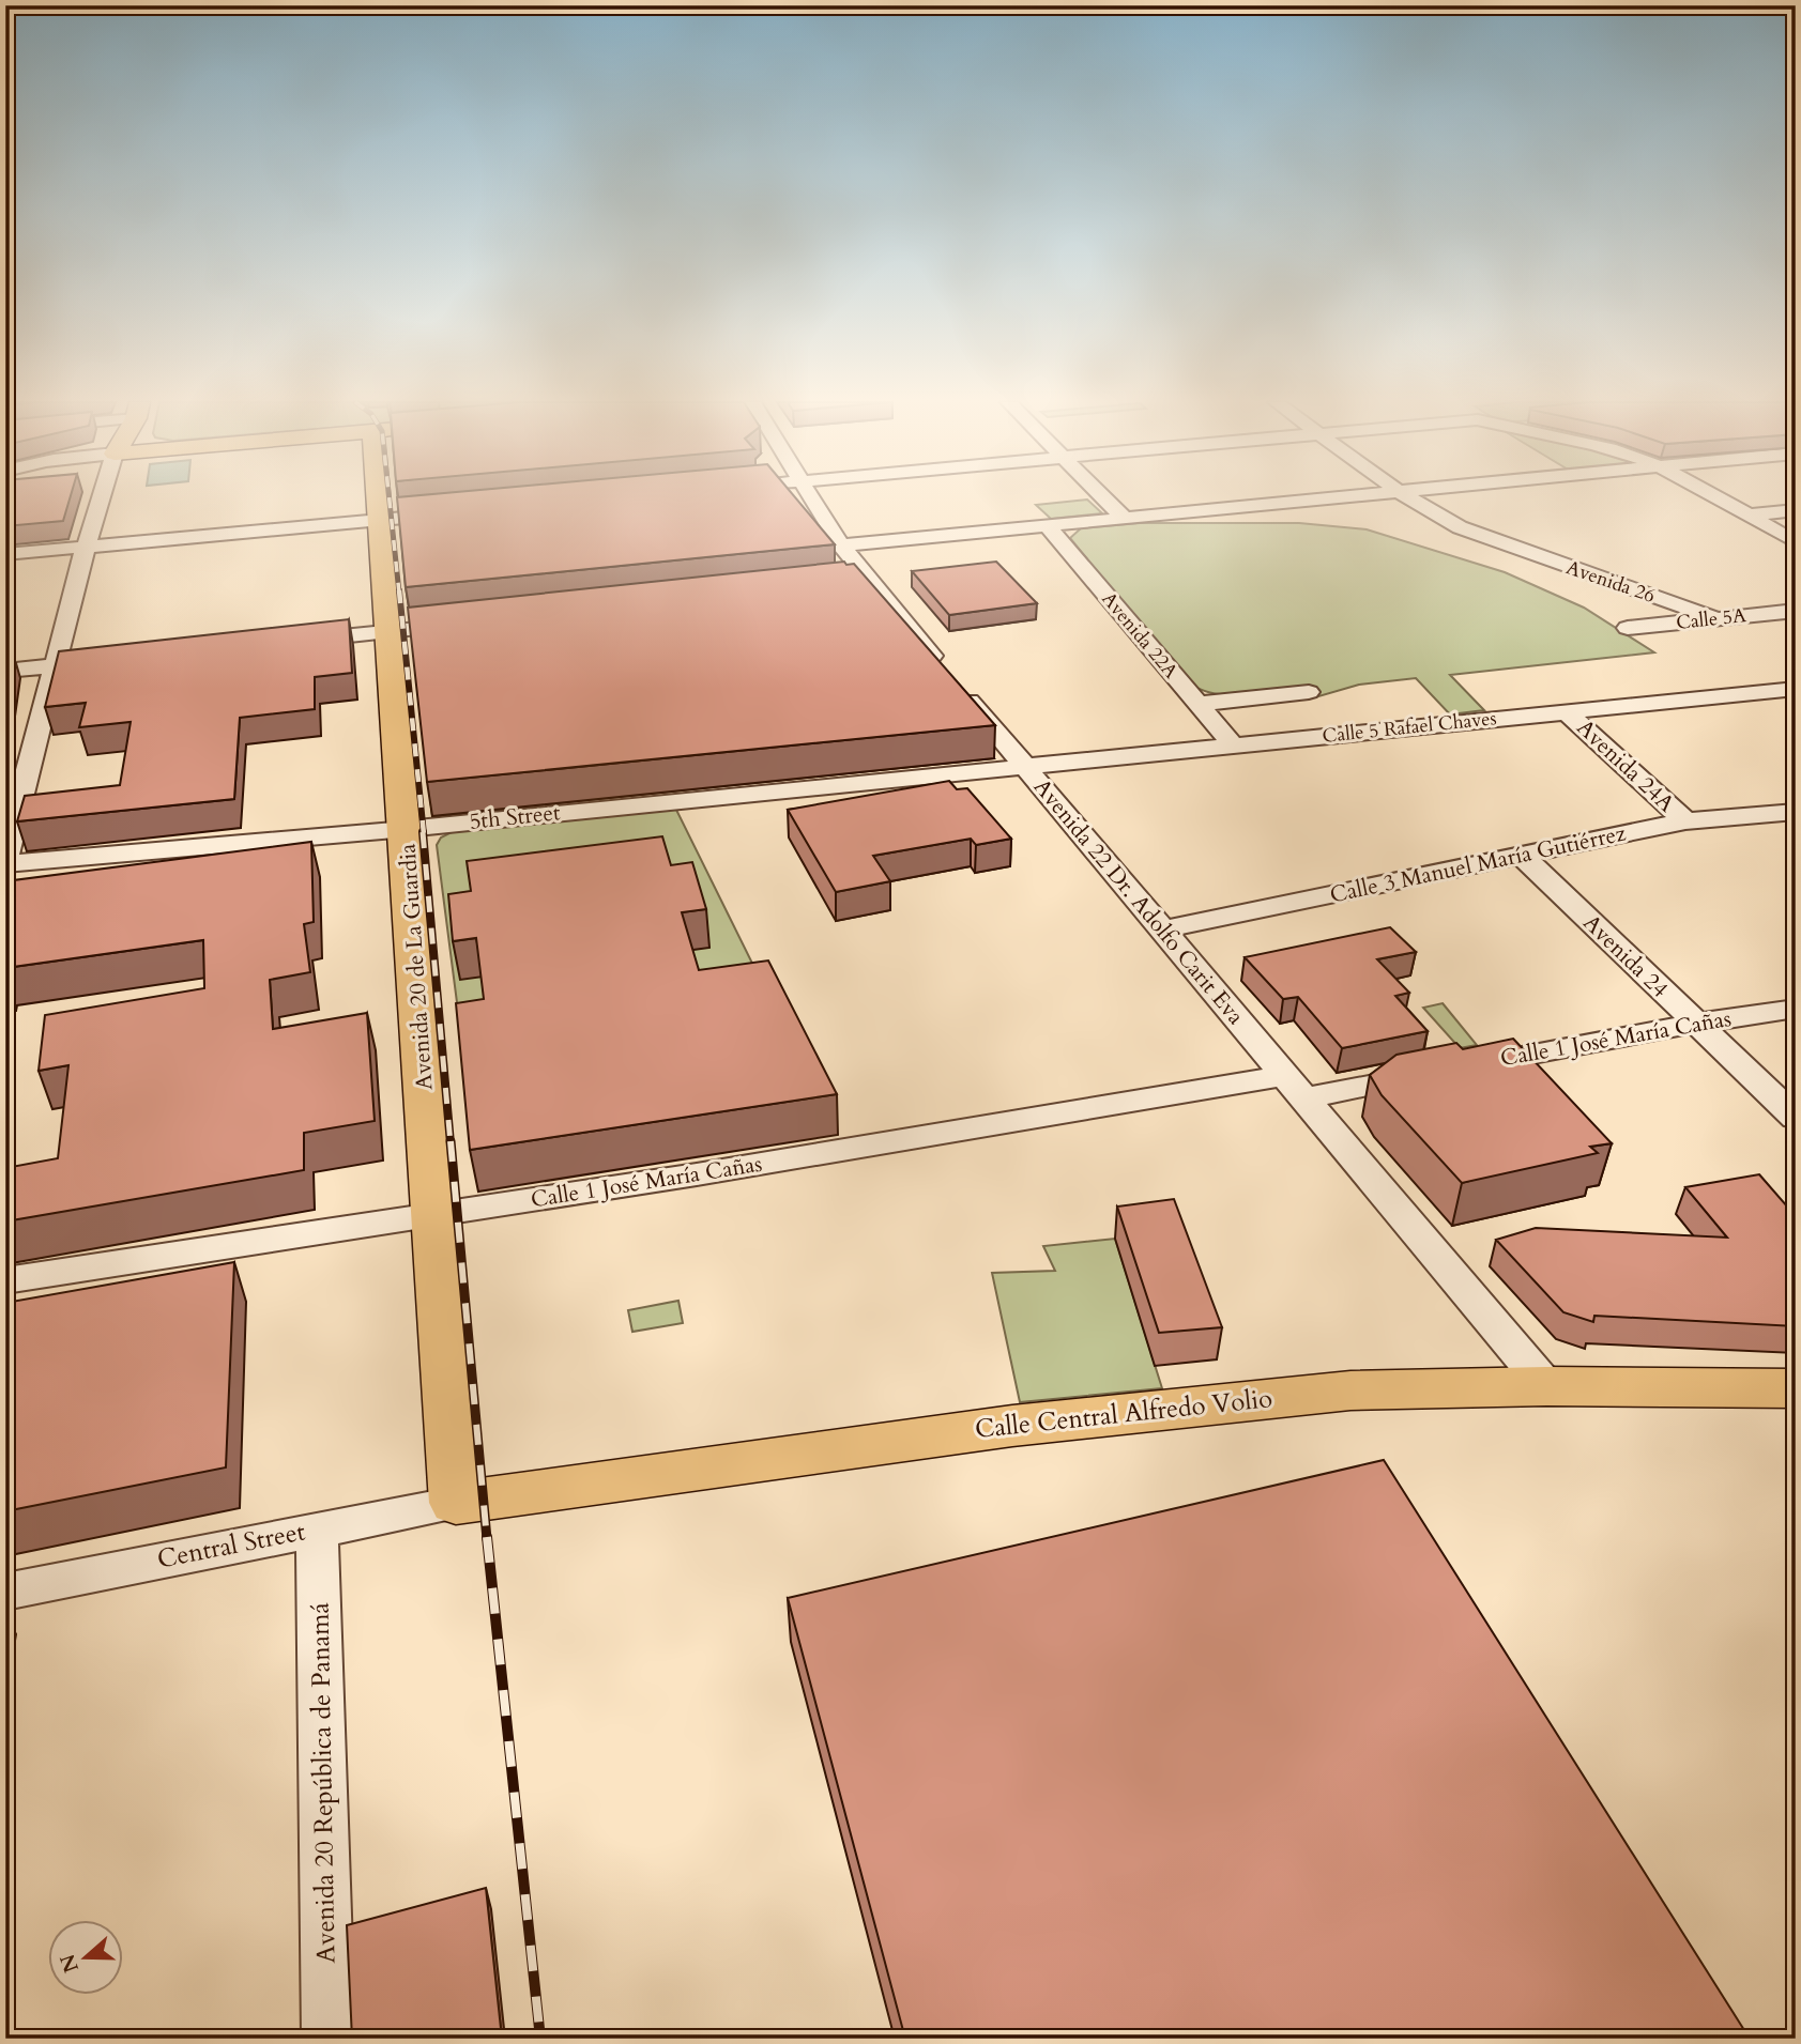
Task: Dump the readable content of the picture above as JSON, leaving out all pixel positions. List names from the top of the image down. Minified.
{"streets":{"main road":["Avenida 20 de La Guardia","Calle Central Alfredo Volio"],"street":["Avenida 26","Calle 5A","Avenida 22A","Calle 5 Rafael Chaves","Avenida 24A","5th Street","Calle 3 Manuel María Gutiérrez","Avenida 22 Dr. Adolfo Carit Eva","Avenida 24","Calle 1 José María Cañas","Central Street","Avenida 20 República de Panamá"]},"crossings":[["Avenida 26","Calle 5A"],["Avenida 22A","Calle 5 Rafael Chaves"],["Calle 5 Rafael Chaves","Avenida 24A"],["Calle 5 Rafael Chaves","5th Street"],["Calle 5 Rafael Chaves","Avenida 22 Dr. Adolfo Carit Eva"],["Avenida 24A","Calle 3 Manuel María Gutiérrez"],["5th Street","Avenida 22 Dr. Adolfo Carit Eva"],["5th Street","Avenida 20 de La Guardia"],["Calle 3 Manuel María Gutiérrez","Avenida 22 Dr. Adolfo Carit Eva"],["Calle 3 Manuel María Gutiérrez","Avenida 24"],["Avenida 22 Dr. Adolfo Carit Eva","Calle 1 José María Cañas"],["Avenida 22 Dr. Adolfo Carit Eva","Calle Central Alfredo Volio"],["Avenida 24","Calle 1 José María Cañas"],["Avenida 20 de La Guardia","Calle 1 José María Cañas"],["Avenida 20 de La Guardia","Calle Central Alfredo Volio"],["Avenida 20 de La Guardia","Central Street"],["Calle Central Alfredo Volio","Central Street"],["Central Street","Avenida 20 República de Panamá"]],"north":"left"}
